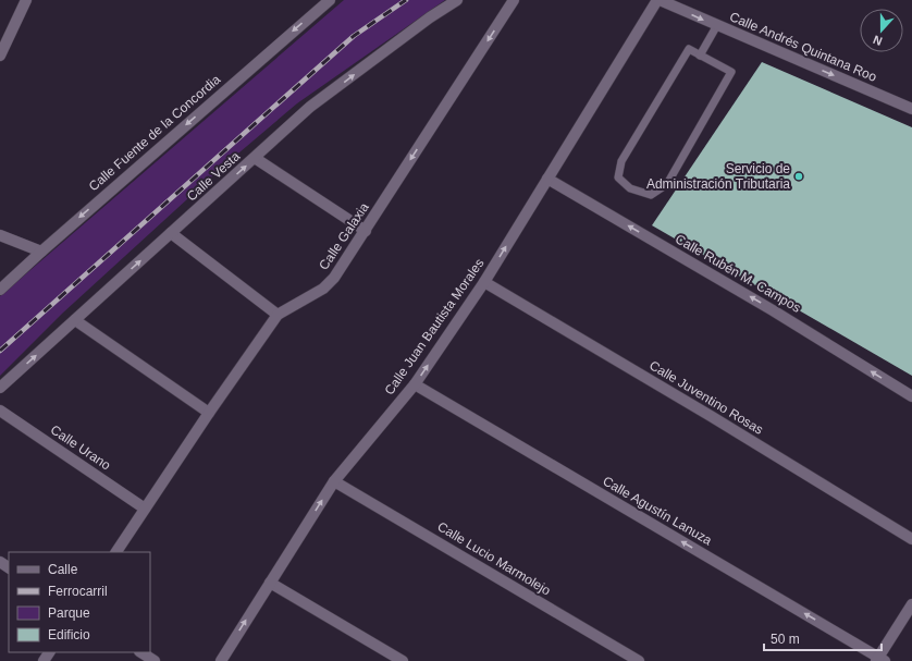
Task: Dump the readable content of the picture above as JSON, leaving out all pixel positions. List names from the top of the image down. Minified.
{"streets":{"street":["Calle Andrés Quintana Roo","Calle Fuente de la Concordia","Calle Vesta","Calle Galaxia","Calle Rubén M. Campos","Calle Juan Bautista Morales","Calle Juventino Rosas","Calle Urano","Calle Agustín Lanuza","Calle Lucio Marmolejo"]},"crossings":[["Calle Andrés Quintana Roo","Calle Juan Bautista Morales"],["Calle Galaxia","Calle Urano"],["Calle Rubén M. Campos","Calle Juan Bautista Morales"],["Calle Juan Bautista Morales","Calle Juventino Rosas"],["Calle Juan Bautista Morales","Calle Agustín Lanuza"],["Calle Juan Bautista Morales","Calle Lucio Marmolejo"]],"one_way":["Calle Andrés Quintana Roo","Calle Fuente de la Concordia","Calle Vesta","Calle Galaxia","Calle Rubén M. Campos","Calle Juan Bautista Morales","Calle Agustín Lanuza"],"places":["Servicio de Administración Tributaria"],"legend":["Calle","Ferrocarril","Parque","Edificio"],"scale_bar":"50 m","north":"bottom"}
